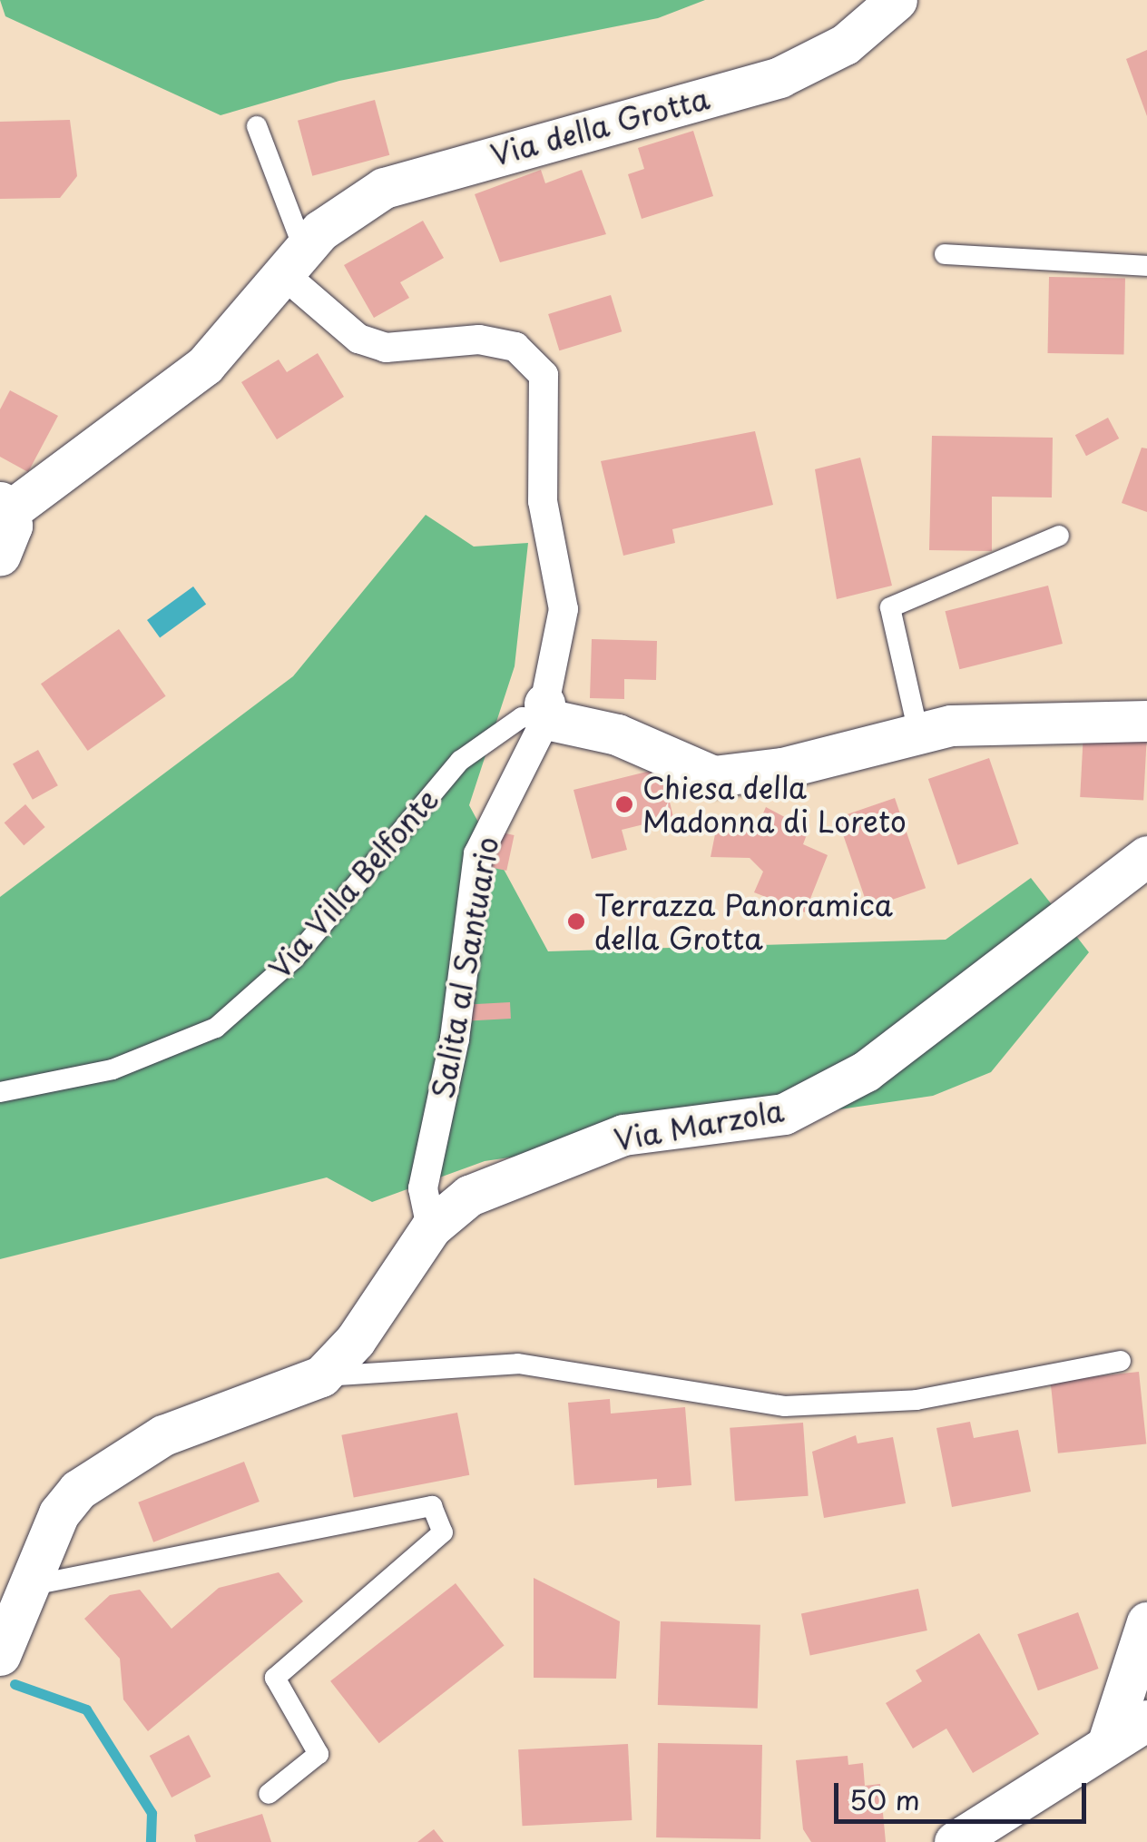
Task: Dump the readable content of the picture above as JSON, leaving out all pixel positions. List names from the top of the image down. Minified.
{"streets":{"street":["Via della Grotta","Via Villa Belfonte","Salita al Santuario","Via Marzola"]},"crossings":[["Via della Grotta","Salita al Santuario"],["Via Villa Belfonte","Salita al Santuario"],["Salita al Santuario","Via Marzola"]],"places":["Chiesa della Madonna di Loreto","Terrazza Panoramica della Grotta"],"scale_bar":"50 m"}
